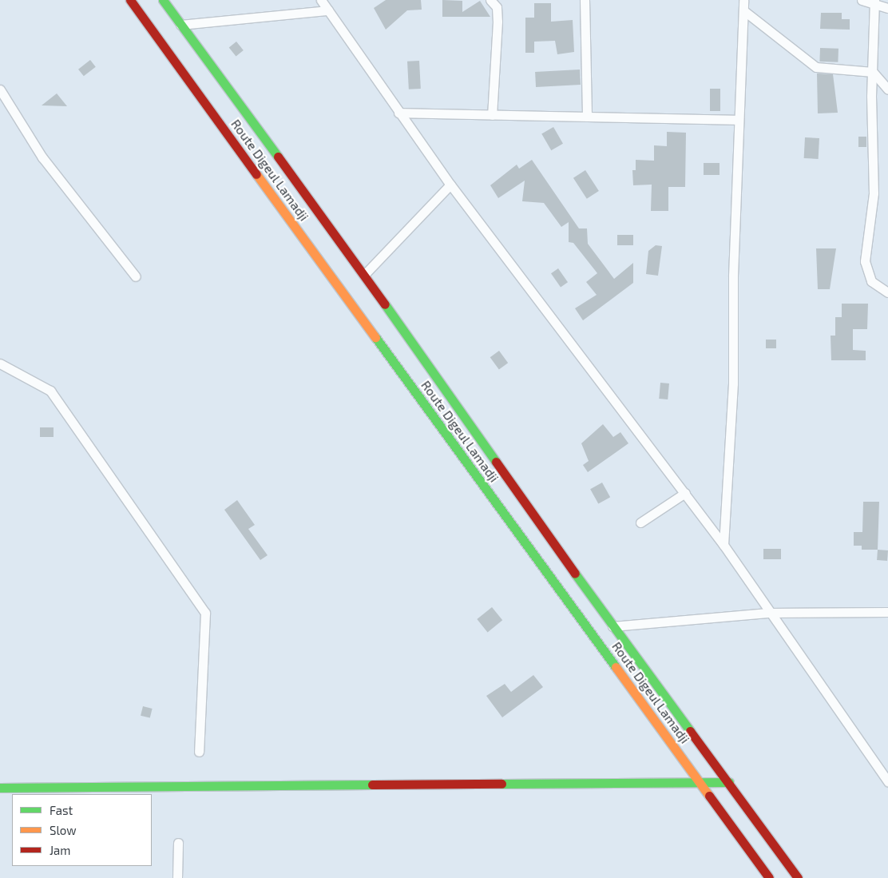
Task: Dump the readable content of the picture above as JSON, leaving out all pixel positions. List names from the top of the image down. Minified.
{"streets":{"main road":["Route Digeul Lamadji"]},"legend":["Fast","Slow","Jam"]}
